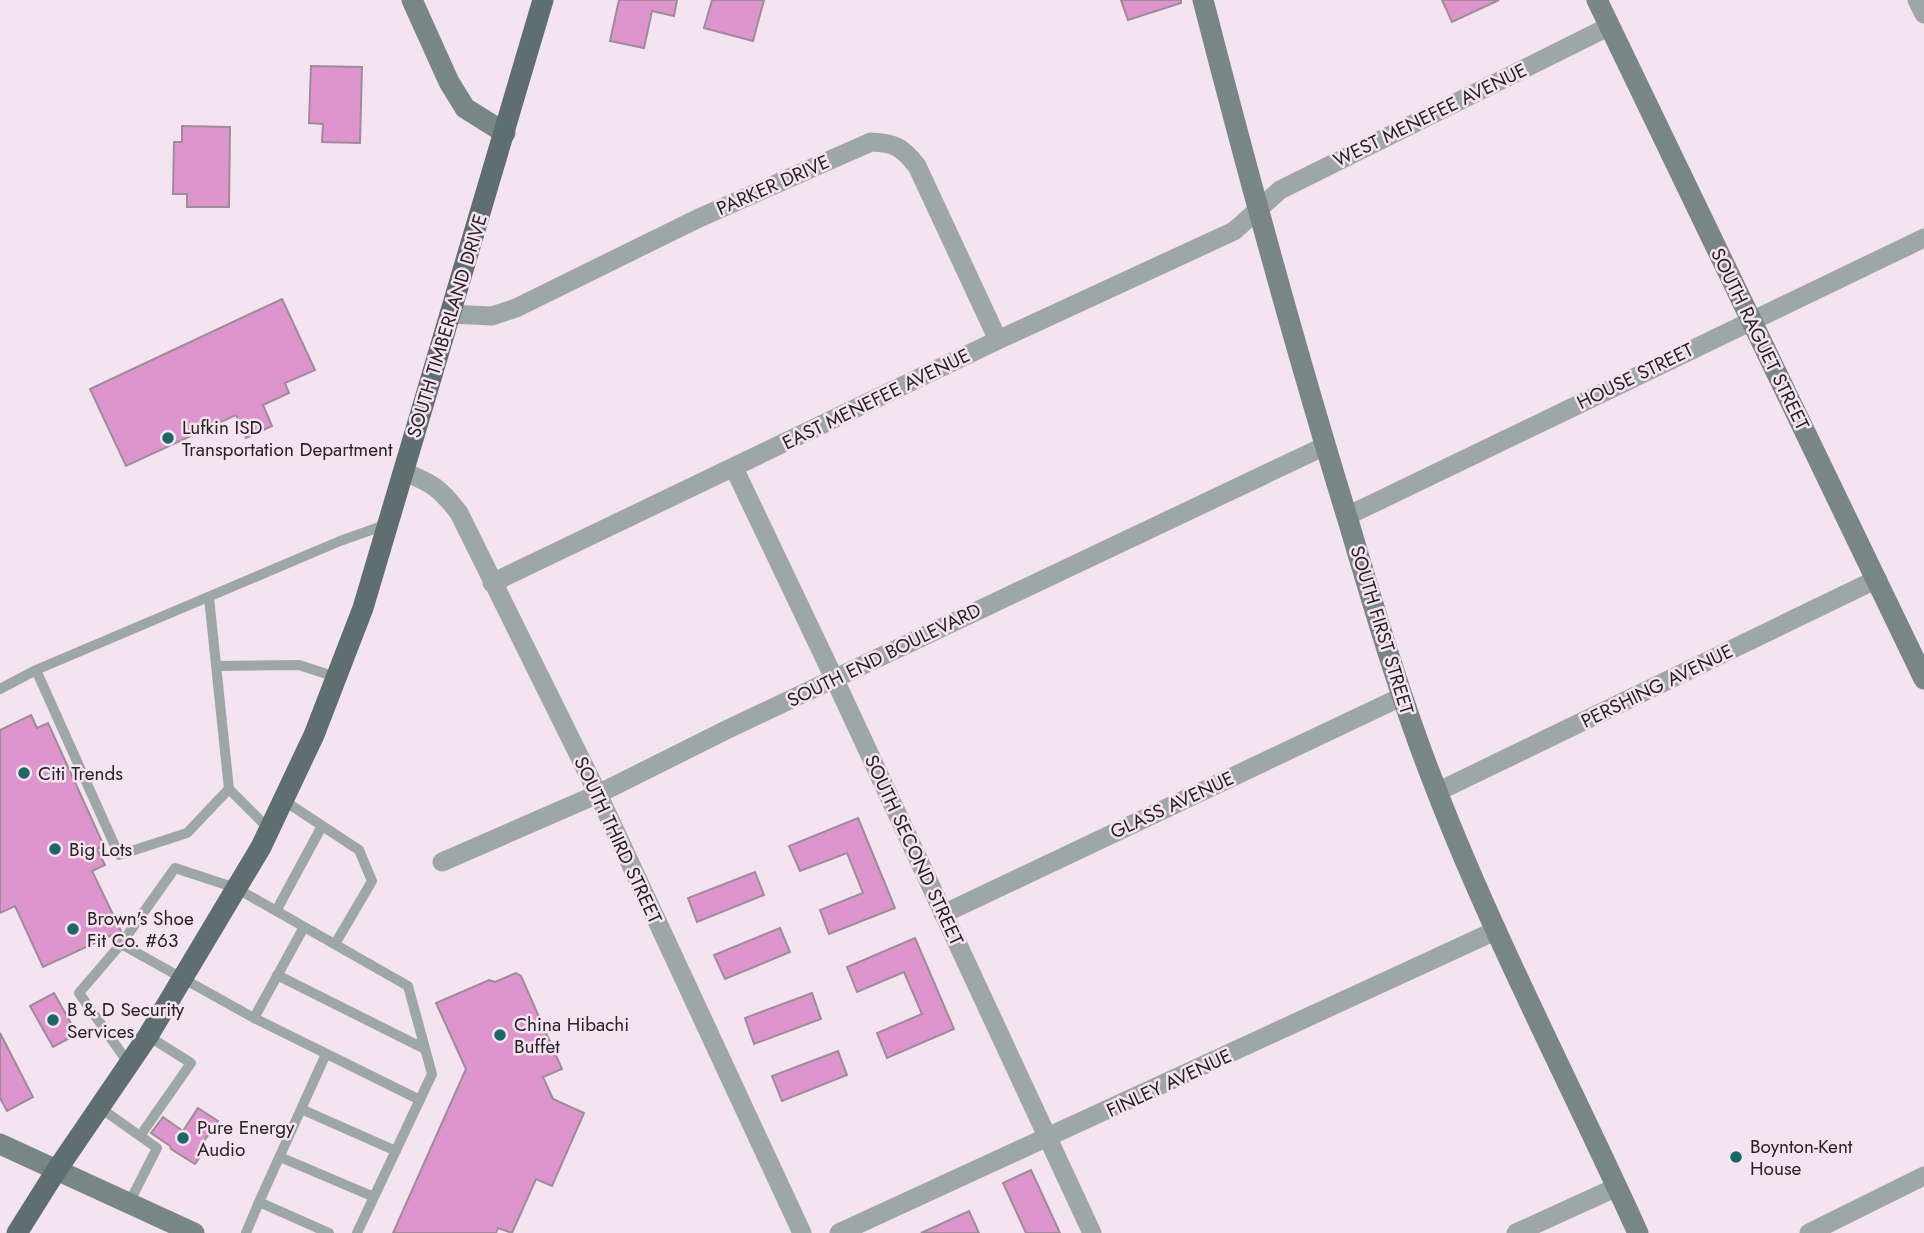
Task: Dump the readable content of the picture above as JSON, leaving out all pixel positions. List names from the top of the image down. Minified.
{"streets":{"main road":["SOUTH TIMBERLAND DRIVE"],"street":["WEST MENEFEE AVENUE","PARKER DRIVE","SOUTH RAGUET STREET","HOUSE STREET","EAST MENEFEE AVENUE","SOUTH FIRST STREET","SOUTH END BOULEVARD","PERSHING AVENUE","GLASS AVENUE","SOUTH THIRD STREET","SOUTH SECOND STREET","FINLEY AVENUE"]},"crossings":[["WEST MENEFEE AVENUE","SOUTH RAGUET STREET"],["WEST MENEFEE AVENUE","EAST MENEFEE AVENUE"],["WEST MENEFEE AVENUE","SOUTH FIRST STREET"],["PARKER DRIVE","SOUTH TIMBERLAND DRIVE"],["PARKER DRIVE","EAST MENEFEE AVENUE"],["SOUTH TIMBERLAND DRIVE","SOUTH THIRD STREET"],["SOUTH RAGUET STREET","HOUSE STREET"],["SOUTH RAGUET STREET","PERSHING AVENUE"],["HOUSE STREET","SOUTH FIRST STREET"],["EAST MENEFEE AVENUE","SOUTH FIRST STREET"],["EAST MENEFEE AVENUE","SOUTH THIRD STREET"],["EAST MENEFEE AVENUE","SOUTH SECOND STREET"],["SOUTH FIRST STREET","SOUTH END BOULEVARD"],["SOUTH FIRST STREET","PERSHING AVENUE"],["SOUTH FIRST STREET","GLASS AVENUE"],["SOUTH FIRST STREET","FINLEY AVENUE"],["SOUTH END BOULEVARD","SOUTH THIRD STREET"],["SOUTH END BOULEVARD","SOUTH SECOND STREET"],["GLASS AVENUE","SOUTH SECOND STREET"],["SOUTH SECOND STREET","FINLEY AVENUE"]],"places":["Lufkin ISD Transportation Department","Citi Trends","Big Lots","Brown's Shoe Fit Co. #63","B & D Security Services","China Hibachi Buffet","Pure Energy Audio","Boynton-Kent House"]}
